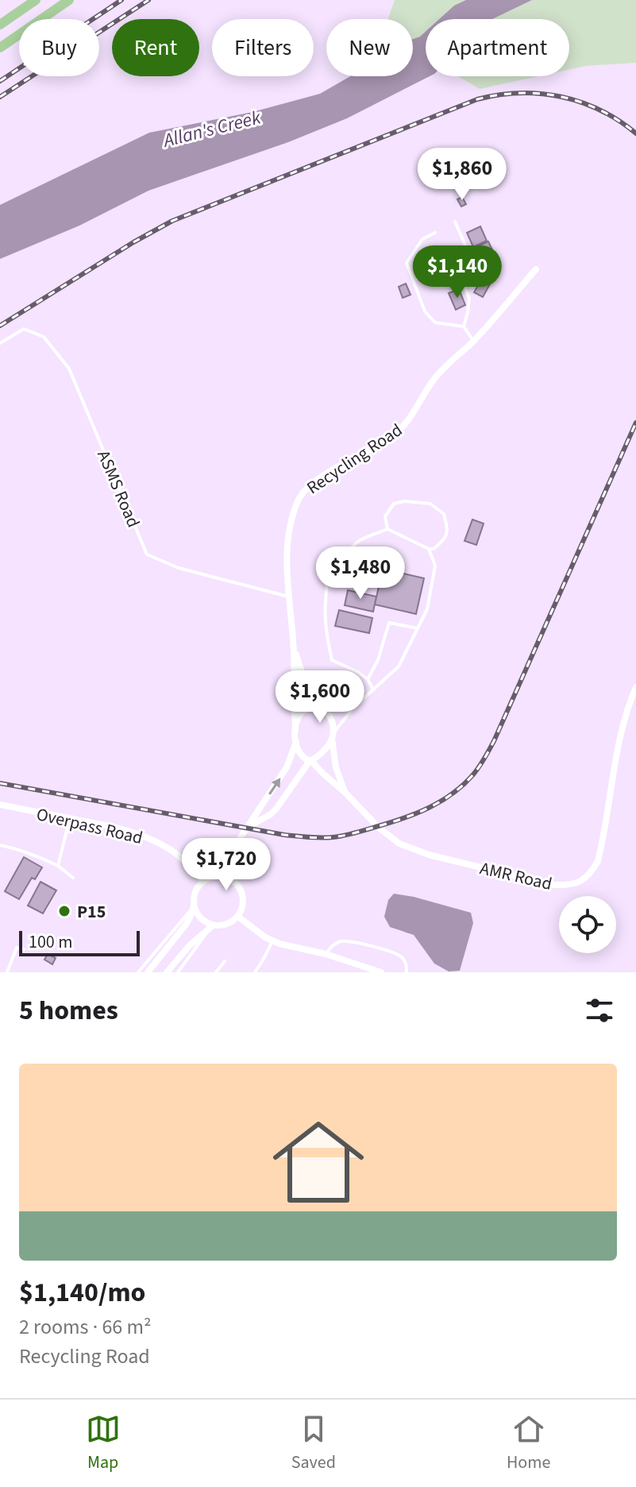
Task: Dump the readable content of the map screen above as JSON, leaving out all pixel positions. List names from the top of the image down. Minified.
{"streets":{"street":["Recycling Road","Overpass Road","AMR Road"],"lane":["ASMS Road"]},"crossings":[["Recycling Road","ASMS Road"],["Recycling Road","AMR Road"]],"water":["Allan's Creek"],"places":["P15"],"scale_bar":"100 m","page":{"chip":["Buy","Rent","Filters","New","Apartment"],"price":["$1,860","$1,140","$1,480","$1,600","$1,720"],"scale":"100 m","heading":"5 homes","list":[{"name":"$1,140/mo","note":"2 rooms · 66 m² · Recycling Road"}],"tabs":["Map","Saved","Home"]}}
